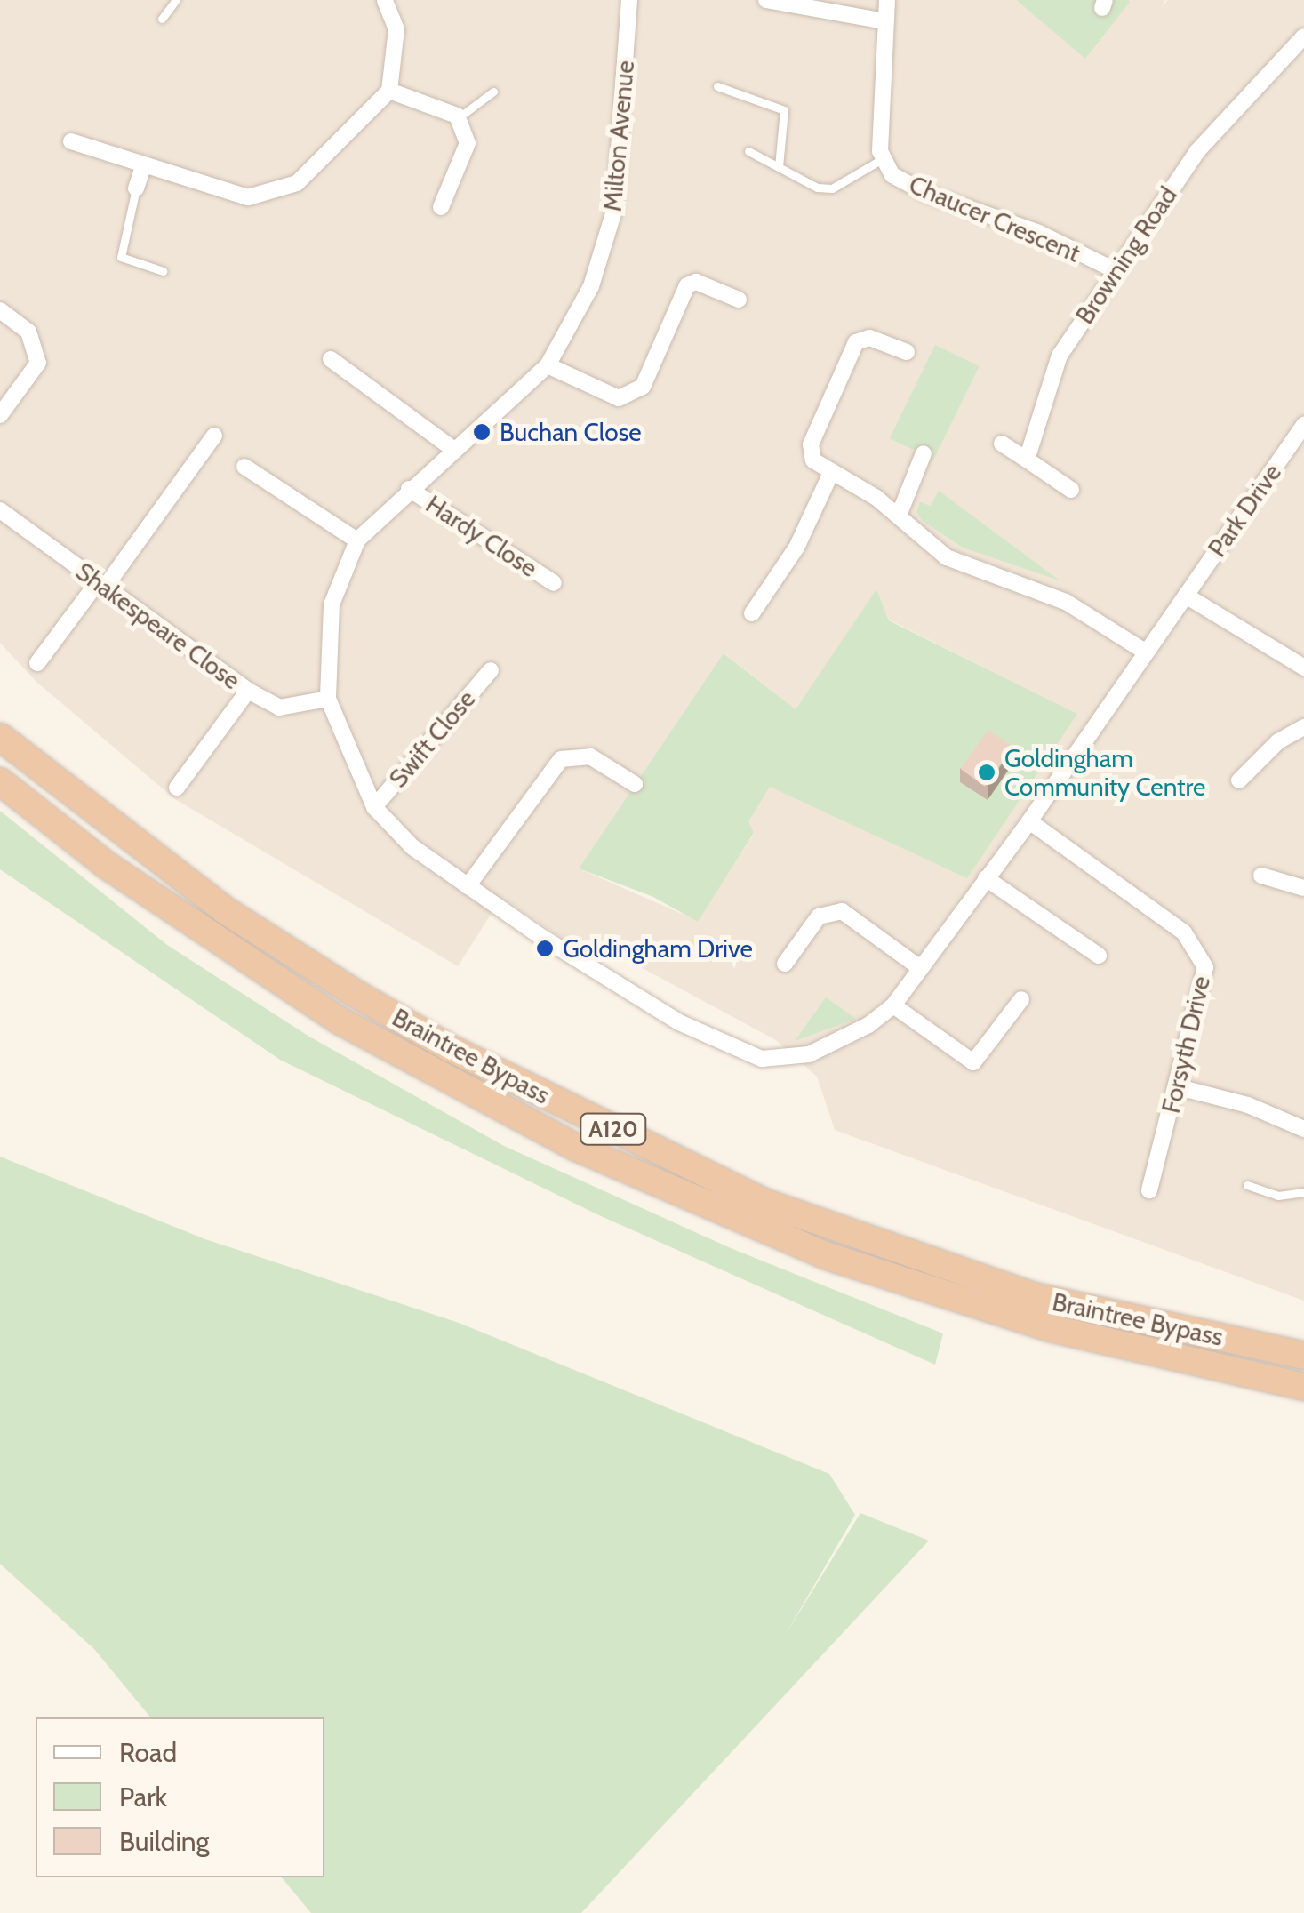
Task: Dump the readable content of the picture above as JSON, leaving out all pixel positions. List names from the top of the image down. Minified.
{"streets":{"highway":["Braintree Bypass","A120"],"street":["Milton Avenue","Chaucer Crescent","Browning Road","Park Drive","Hardy Close","Shakespeare Close","Swift Close","Forsyth Drive"]},"crossings":[["Chaucer Crescent","Browning Road"]],"places":["Buchan Close","Goldingham Community Centre","Goldingham Drive"],"legend":["Road","Park","Building"]}
